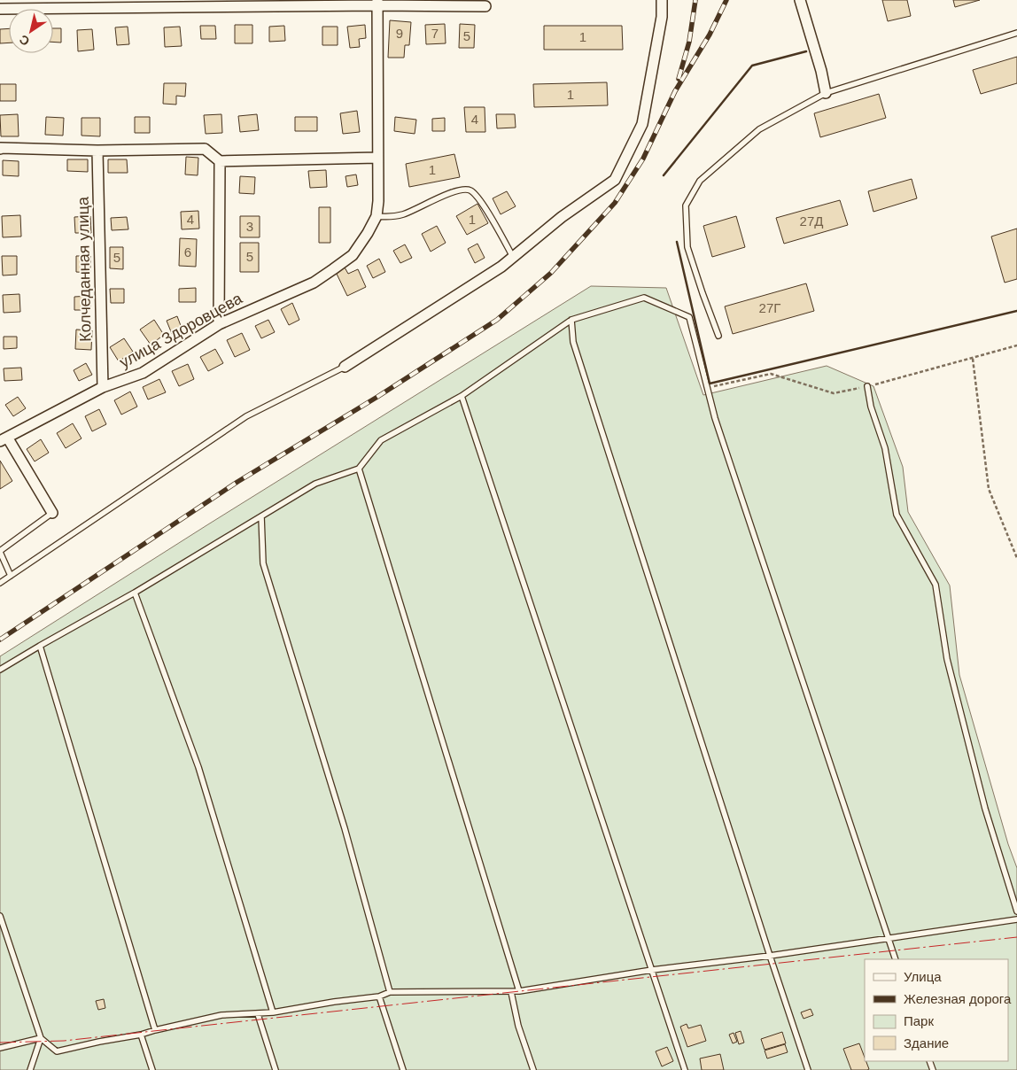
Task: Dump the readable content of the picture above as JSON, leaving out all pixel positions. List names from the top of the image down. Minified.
{"streets":{"street":["Колчеданная улица","улица Здоровцева"]},"crossings":[["Колчеданная улица","улица Здоровцева"]],"house_numbers":["9","7","5","1","1","4","1","4","1","27Д","3","6","5","5","27Г"],"legend":["Улица","Железная дорога","Парк","Здание"],"north":"bottom left"}
